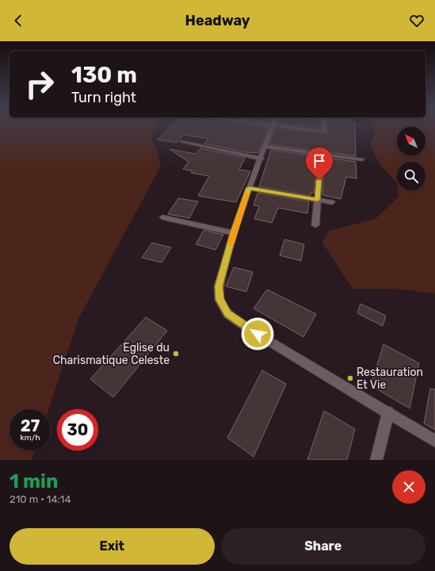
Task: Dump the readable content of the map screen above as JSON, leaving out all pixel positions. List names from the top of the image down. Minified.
{"places":["Eglise du Charismatique Celeste","Restauration Et Vie"],"north":"top left","page":{"header":"Headway","turn":["130 m","Turn right"],"speed":"27 km/h","limit":"30","heading":["1 min","210 m · 14:14"],"buttons":["Exit","Share"]}}
